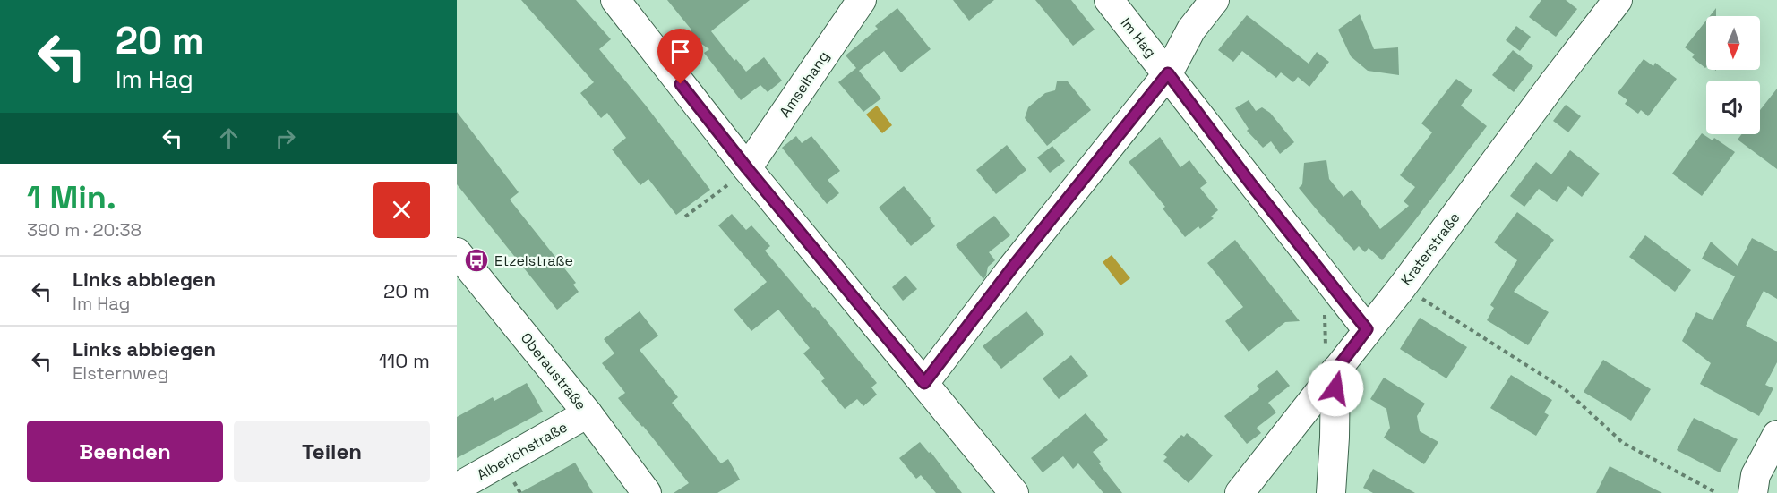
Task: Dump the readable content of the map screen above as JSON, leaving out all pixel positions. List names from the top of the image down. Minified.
{"streets":{"street":["Im Hag","Amselhang","Kraterstraße","Oberaustraße","Alberichstraße"]},"crossings":[["Im Hag","Kraterstraße"],["Oberaustraße","Alberichstraße"]],"places":{"bus stop":["Etzelstraße"]},"north":"bottom","page":{"turn":["20 m","Im Hag"],"heading":["1 Min.","390 m · 20:38"],"list":[{"name":"Links abbiegen","note":"Im Hag","value":"20 m"},{"name":"Links abbiegen","note":"Elsternweg","value":"110 m"}],"buttons":["Beenden","Teilen"]}}
